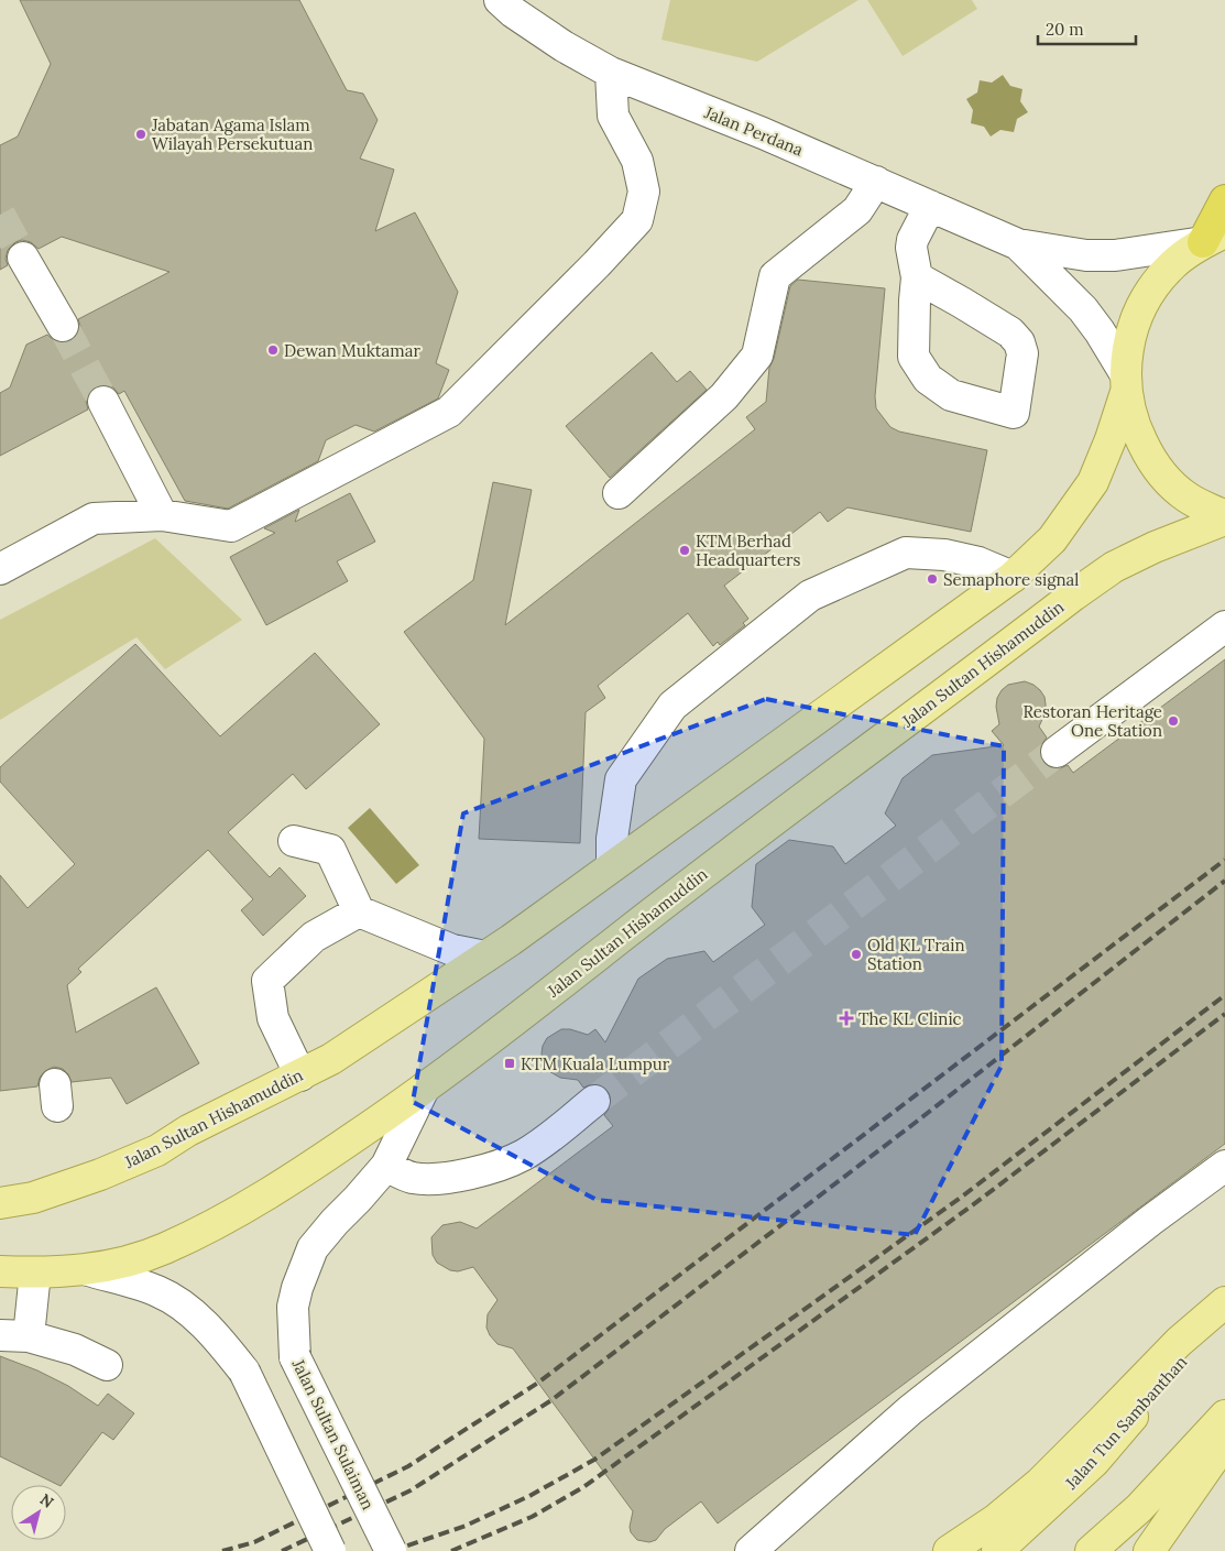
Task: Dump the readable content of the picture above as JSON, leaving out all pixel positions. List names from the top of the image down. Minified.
{"streets":{"main road":["Jalan Sultan Hishamuddin","Jalan Tun Sambanthan"],"street":["Jalan Perdana","Jalan Sultan Sulaiman"]},"crossings":[["Jalan Perdana","Jalan Sultan Hishamuddin"],["Jalan Sultan Hishamuddin","Jalan Sultan Sulaiman"]],"places":{"other":["Jabatan Agama Islam Wilayah Persekutuan","Dewan Muktamar","KTM Berhad Headquarters","Semaphore signal","Restoran Heritage One Station","Old KL Train Station"],"health":["The KL Clinic"],"transit":["KTM Kuala Lumpur"]},"scale_bar":"20 m","north":"top right"}
